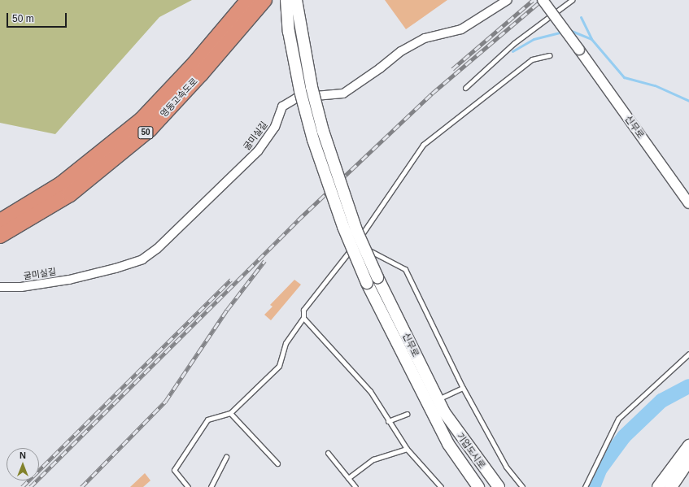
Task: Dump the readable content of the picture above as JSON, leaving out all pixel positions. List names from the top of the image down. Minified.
{"streets":{"highway":["영동고속도로","50"],"main road":["신무로","기업도시로"],"street":["굴미실길"]},"crossings":[["신무로","기업도시로"]],"scale_bar":"50 m","north":"top"}
